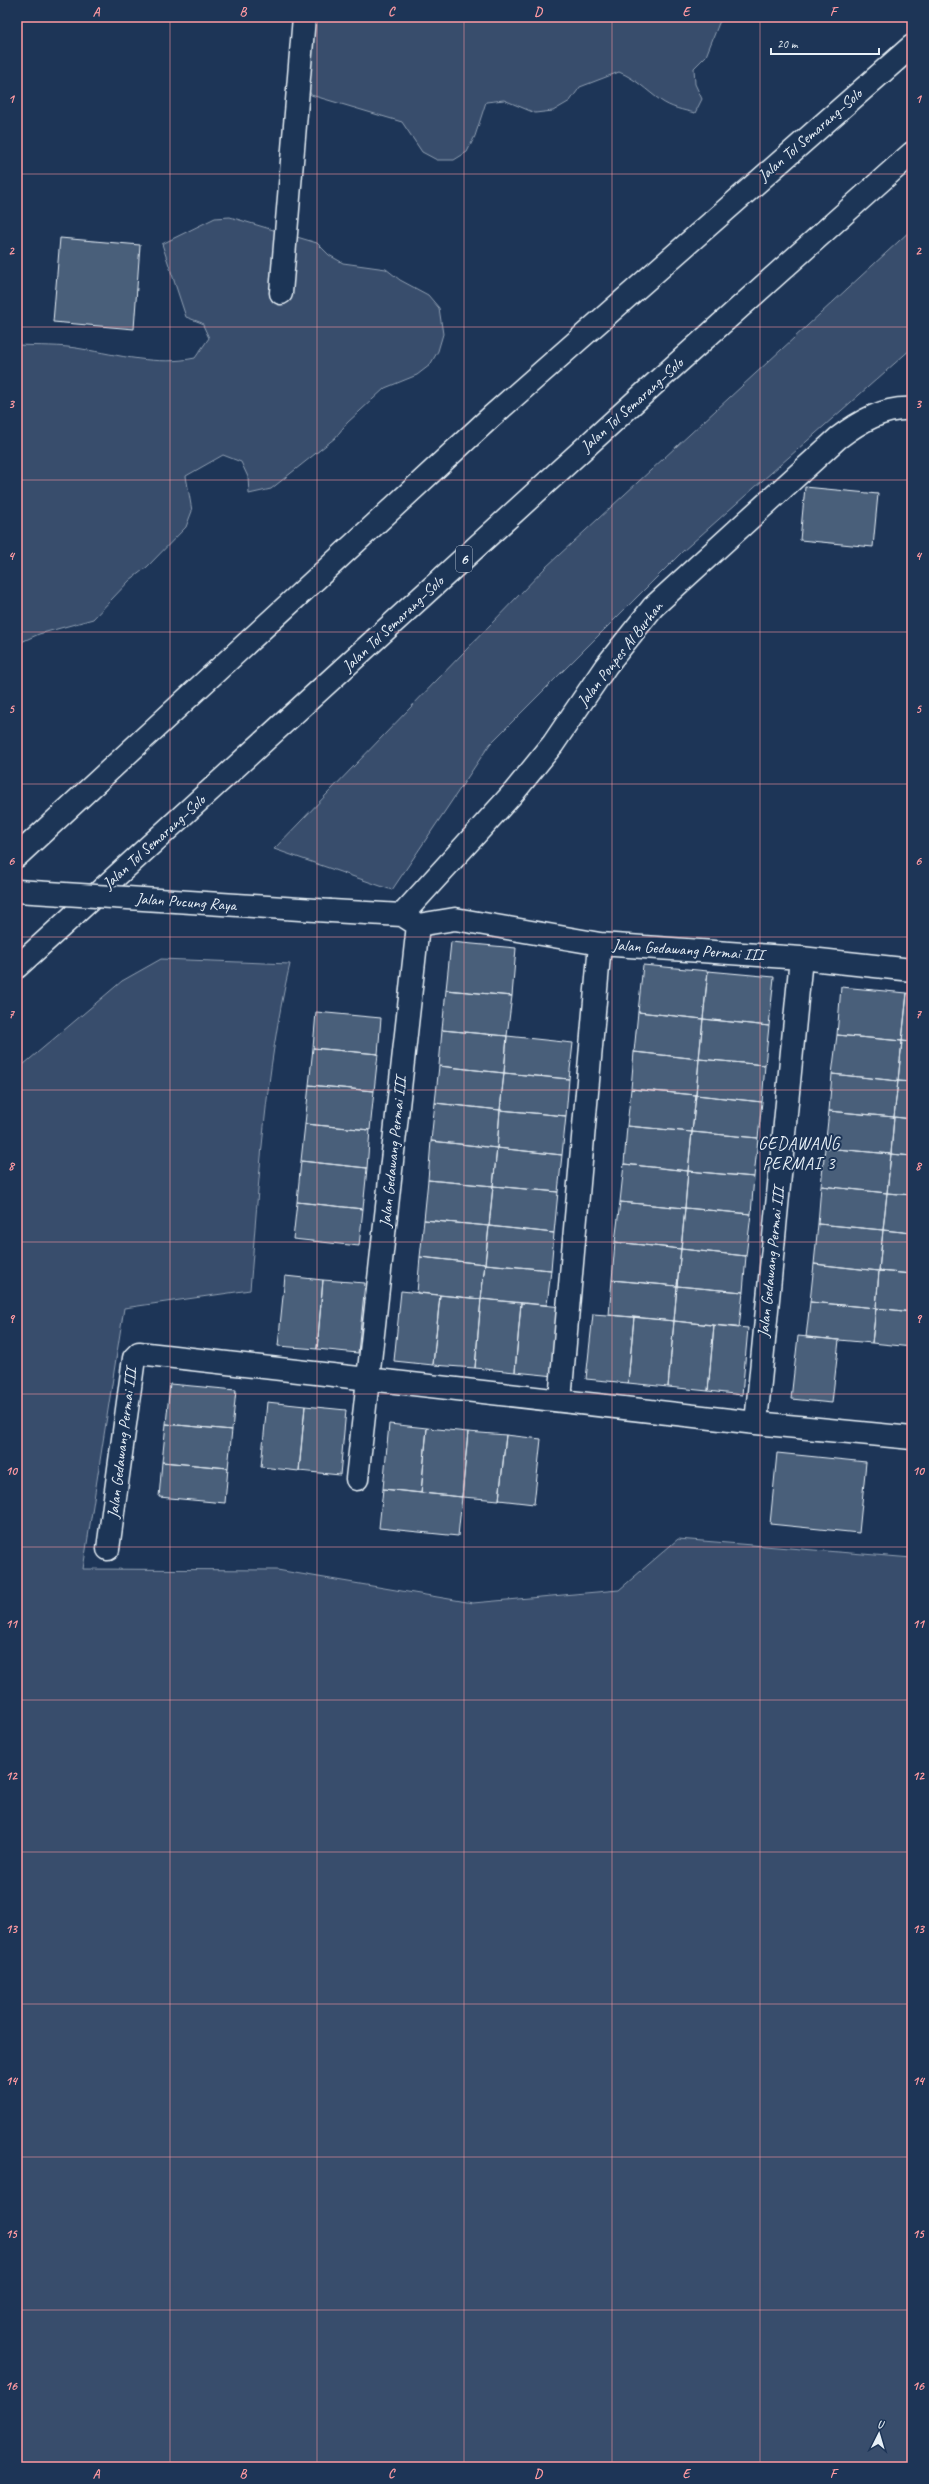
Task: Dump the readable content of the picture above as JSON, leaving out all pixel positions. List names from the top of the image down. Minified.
{"streets":{"main road":["Jalan Tol Semarang–Solo","6","Jalan Ponpes Al Burhan","Jalan Pucung Raya","Jalan Gedawang Permai III"]},"crossings":[["Jalan Ponpes Al Burhan","Jalan Gedawang Permai III"],["Jalan Pucung Raya","Jalan Gedawang Permai III"]],"districts":["GEDAWANG PERMAI 3"],"scale_bar":"20 m","north":"top","grid":{"columns":["A","B","C","D","E","F"],"rows":["1","2","3","4","5","6","7","8","9","10","11","12","13","14","15","16"]}}
